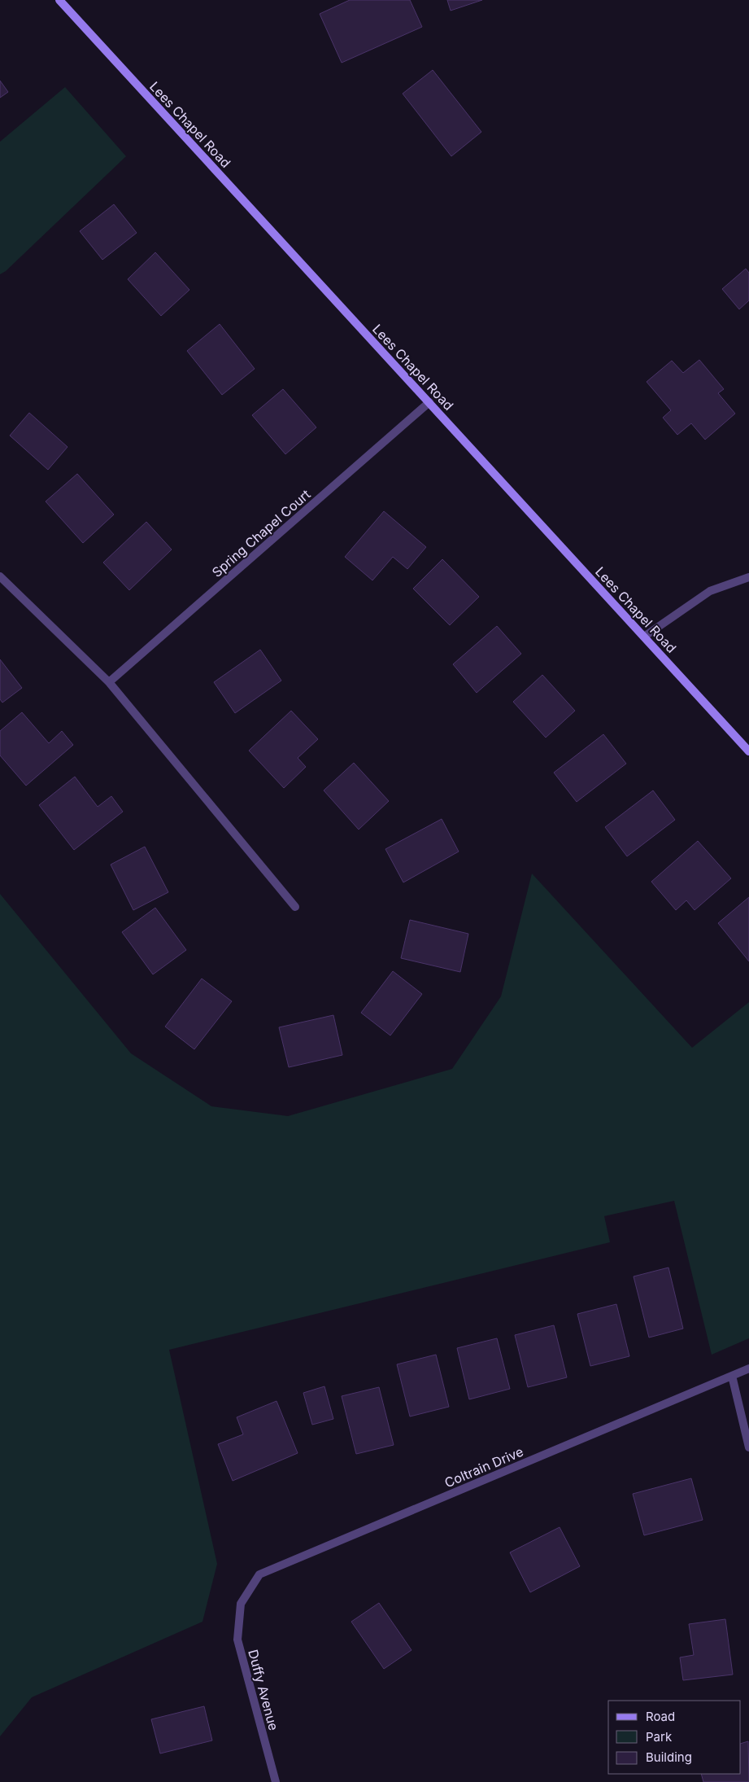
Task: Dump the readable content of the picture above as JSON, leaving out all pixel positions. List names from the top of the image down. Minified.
{"streets":{"main road":["Lees Chapel Road"],"street":["Spring Chapel Court","Coltrain Drive","Duffy Avenue"]},"crossings":[["Lees Chapel Road","Spring Chapel Court"],["Coltrain Drive","Duffy Avenue"]],"legend":["Road","Park","Building"]}
